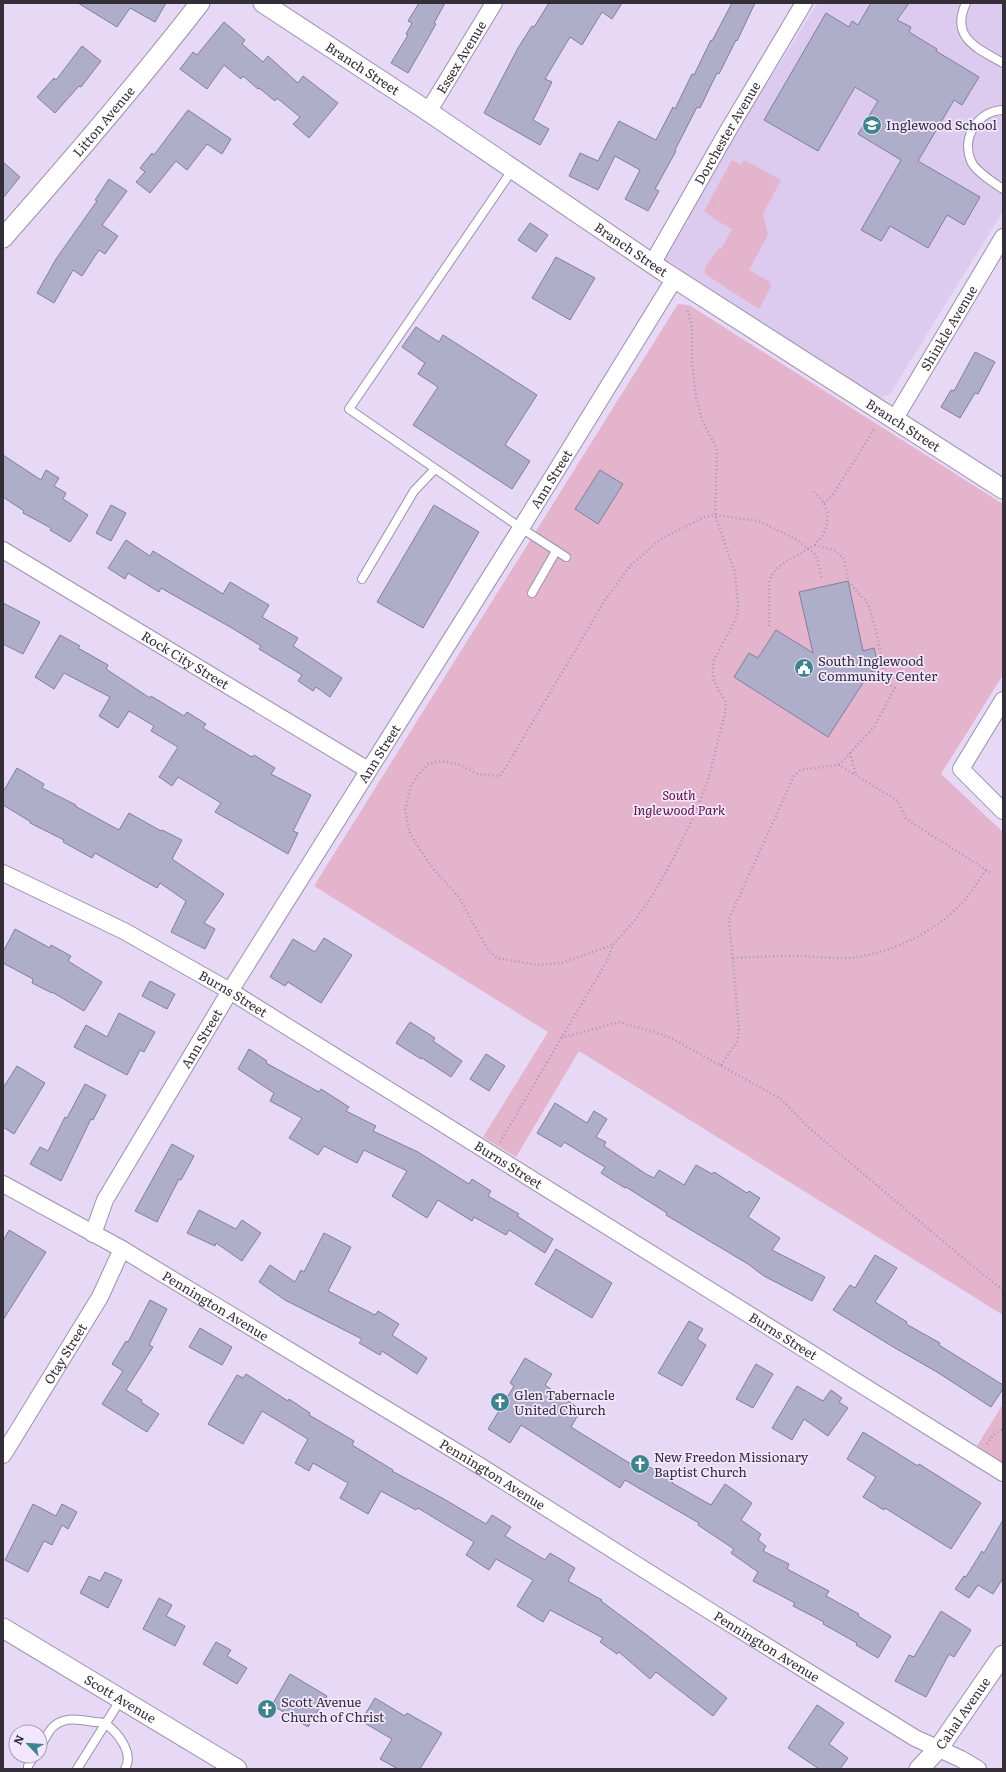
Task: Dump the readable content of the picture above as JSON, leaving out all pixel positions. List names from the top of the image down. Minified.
{"streets":{"street":["Essex Avenue","Branch Street","Litton Avenue","Dorchester Avenue","Shinkle Avenue","Ann Street","Rock City Street","Burns Street","Pennington Avenue","Otay Street","Scott Avenue","Cahal Avenue"]},"crossings":[["Essex Avenue","Branch Street"],["Branch Street","Dorchester Avenue"],["Branch Street","Shinkle Avenue"],["Branch Street","Ann Street"],["Ann Street","Rock City Street"],["Ann Street","Burns Street"],["Ann Street","Pennington Avenue"],["Pennington Avenue","Otay Street"],["Pennington Avenue","Cahal Avenue"]],"parks":["South Inglewood Park"],"places":{"school or university":["Inglewood School"],"public building":["South Inglewood Community Center"],"church":["Glen Tabernacle United Church","New Freedon Missionary Baptist Church","Scott Avenue Church of Christ"]},"north":"top left"}
